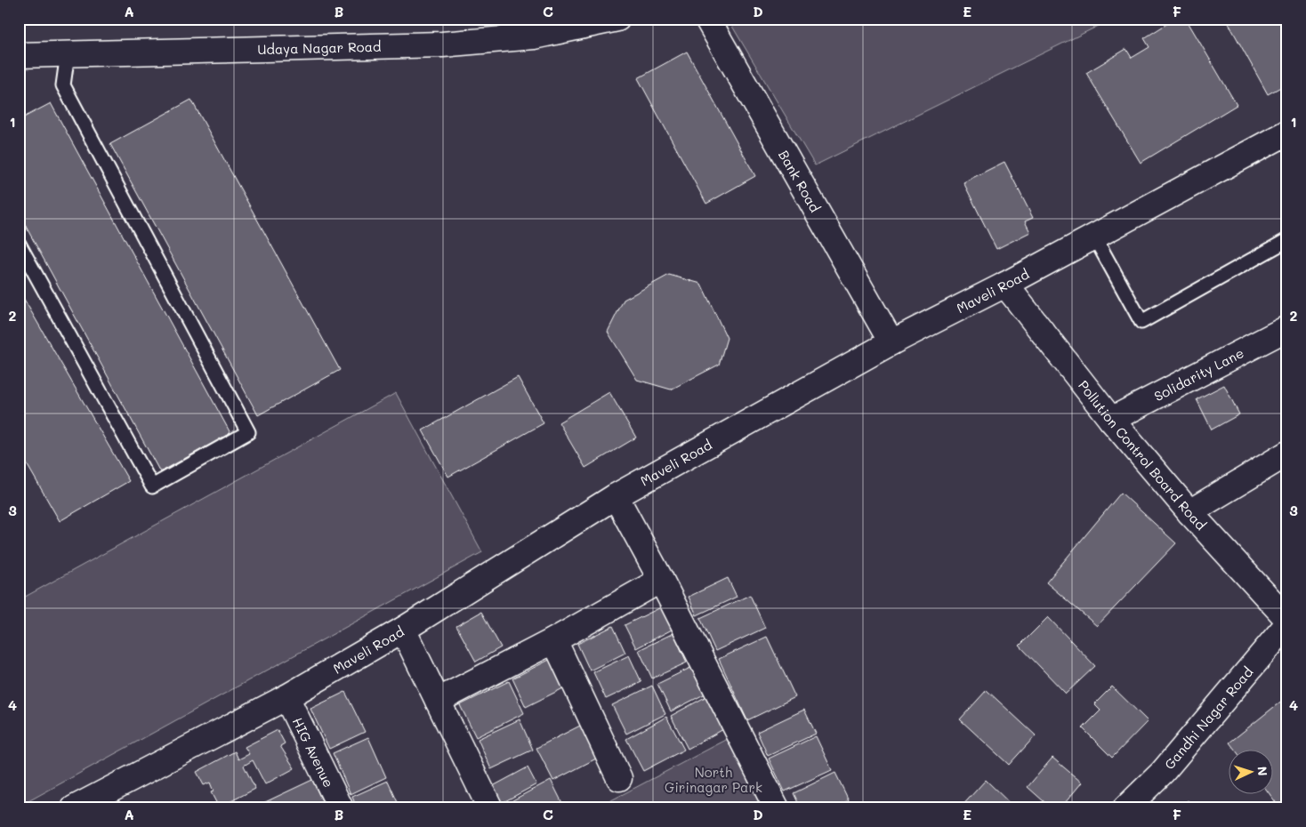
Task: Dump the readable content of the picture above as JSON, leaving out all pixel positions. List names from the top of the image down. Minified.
{"streets":{"street":["Udaya Nagar Road","Bank Road","Maveli Road","Solidarity Lane","Pollution Control Board Road","Gandhi Nagar Road","HIG Avenue"]},"crossings":[["Bank Road","Maveli Road"],["Maveli Road","Pollution Control Board Road"],["Maveli Road","HIG Avenue"],["Solidarity Lane","Pollution Control Board Road"]],"parks":["North Girinagar Park"],"north":"right","grid":{"columns":["A","B","C","D","E","F"],"rows":["1","2","3","4"]}}
